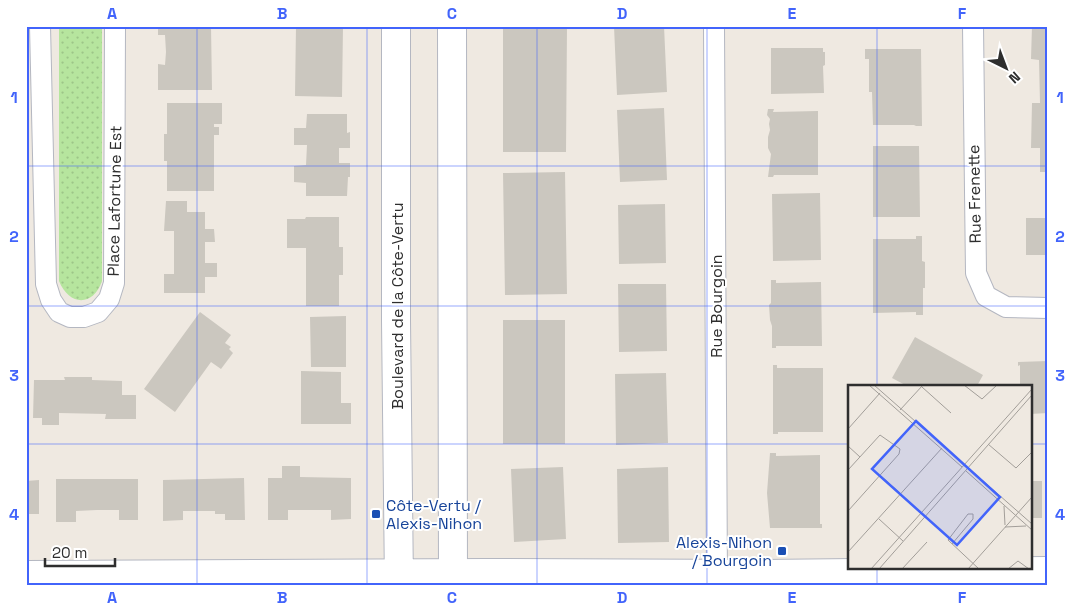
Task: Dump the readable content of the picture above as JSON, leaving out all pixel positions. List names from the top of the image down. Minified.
{"streets":{"main road":["Boulevard de la Côte-Vertu"],"street":["Rue Frenette","Place Lafortune Est","Rue Bourgoin"]},"places":{"transit":["Côte-Vertu / Alexis-Nihon","Alexis-Nihon / Bourgoin"]},"scale_bar":"20 m","north":"bottom right","grid":{"columns":["A","B","C","D","E","F"],"rows":["1","2","3","4"]}}
